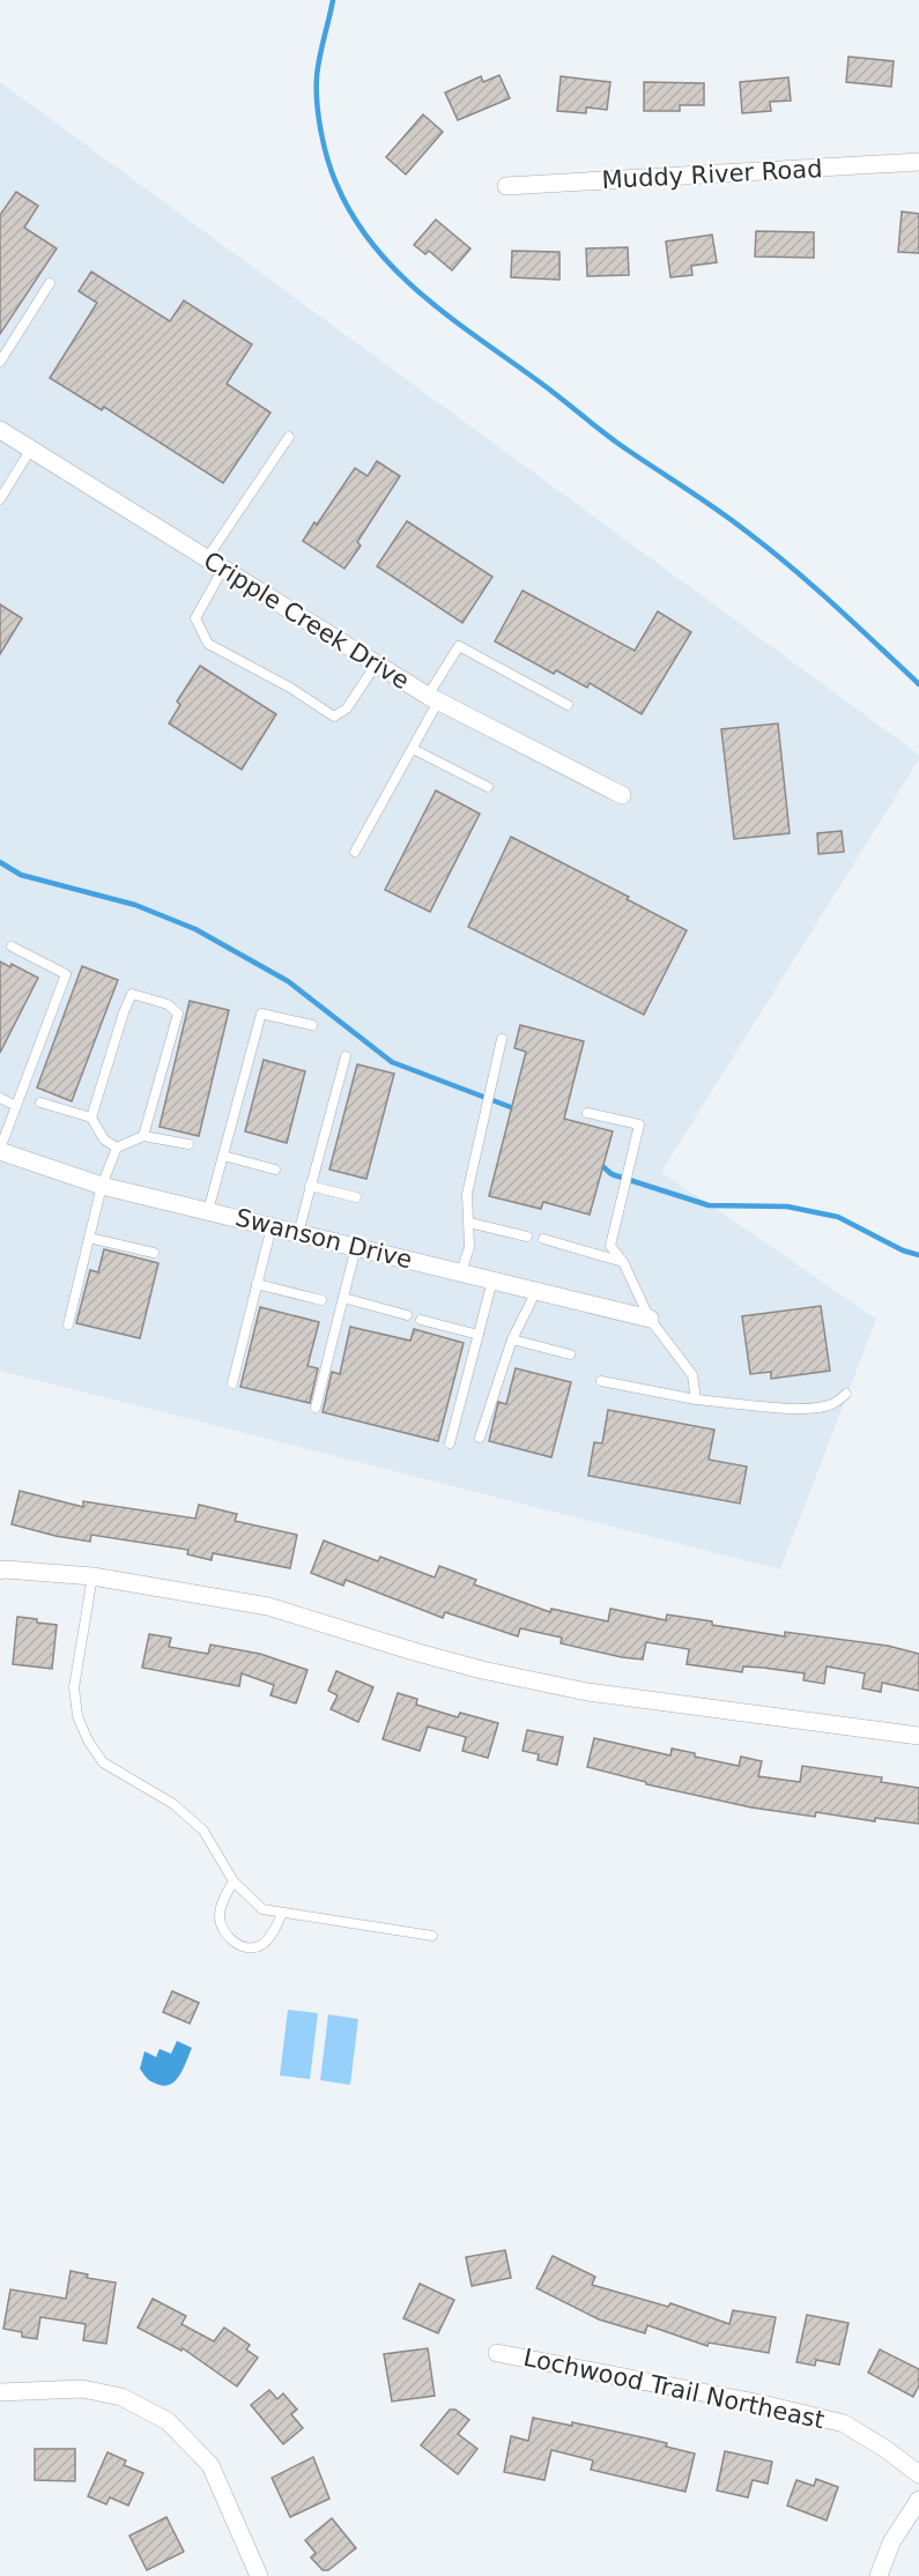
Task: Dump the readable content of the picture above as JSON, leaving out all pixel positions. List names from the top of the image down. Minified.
{"streets":{"street":["Muddy River Road","Cripple Creek Drive","Swanson Drive","Lochwood Trail Northeast"]}}
